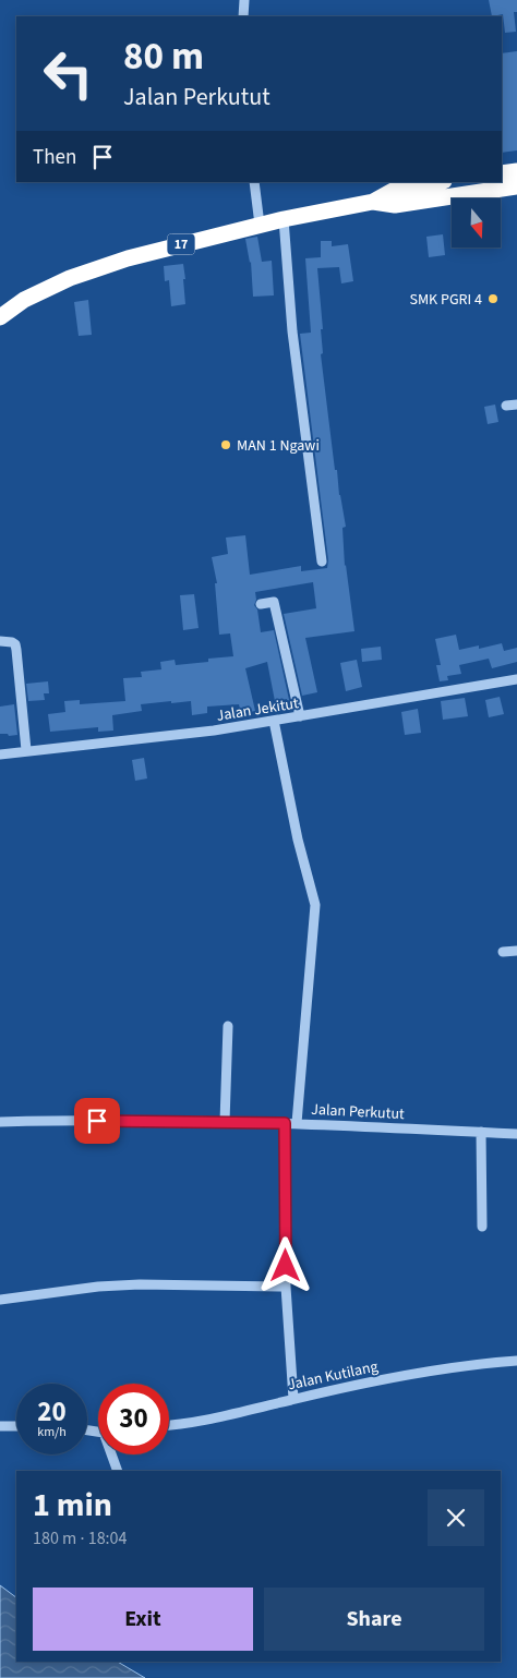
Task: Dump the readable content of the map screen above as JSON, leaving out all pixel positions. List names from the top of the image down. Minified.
{"streets":{"highway":["17"],"street":["Jalan Jekitut","Jalan Perkutut","Jalan Kutilang"]},"places":["SMK PGRI 4","MAN 1 Ngawi"],"north":"bottom","page":{"turn":["80 m","Jalan Perkutut"],"then":"Then","speed":"20 km/h","limit":"30","heading":["1 min","180 m · 18:04"],"buttons":["Exit","Share"]}}
